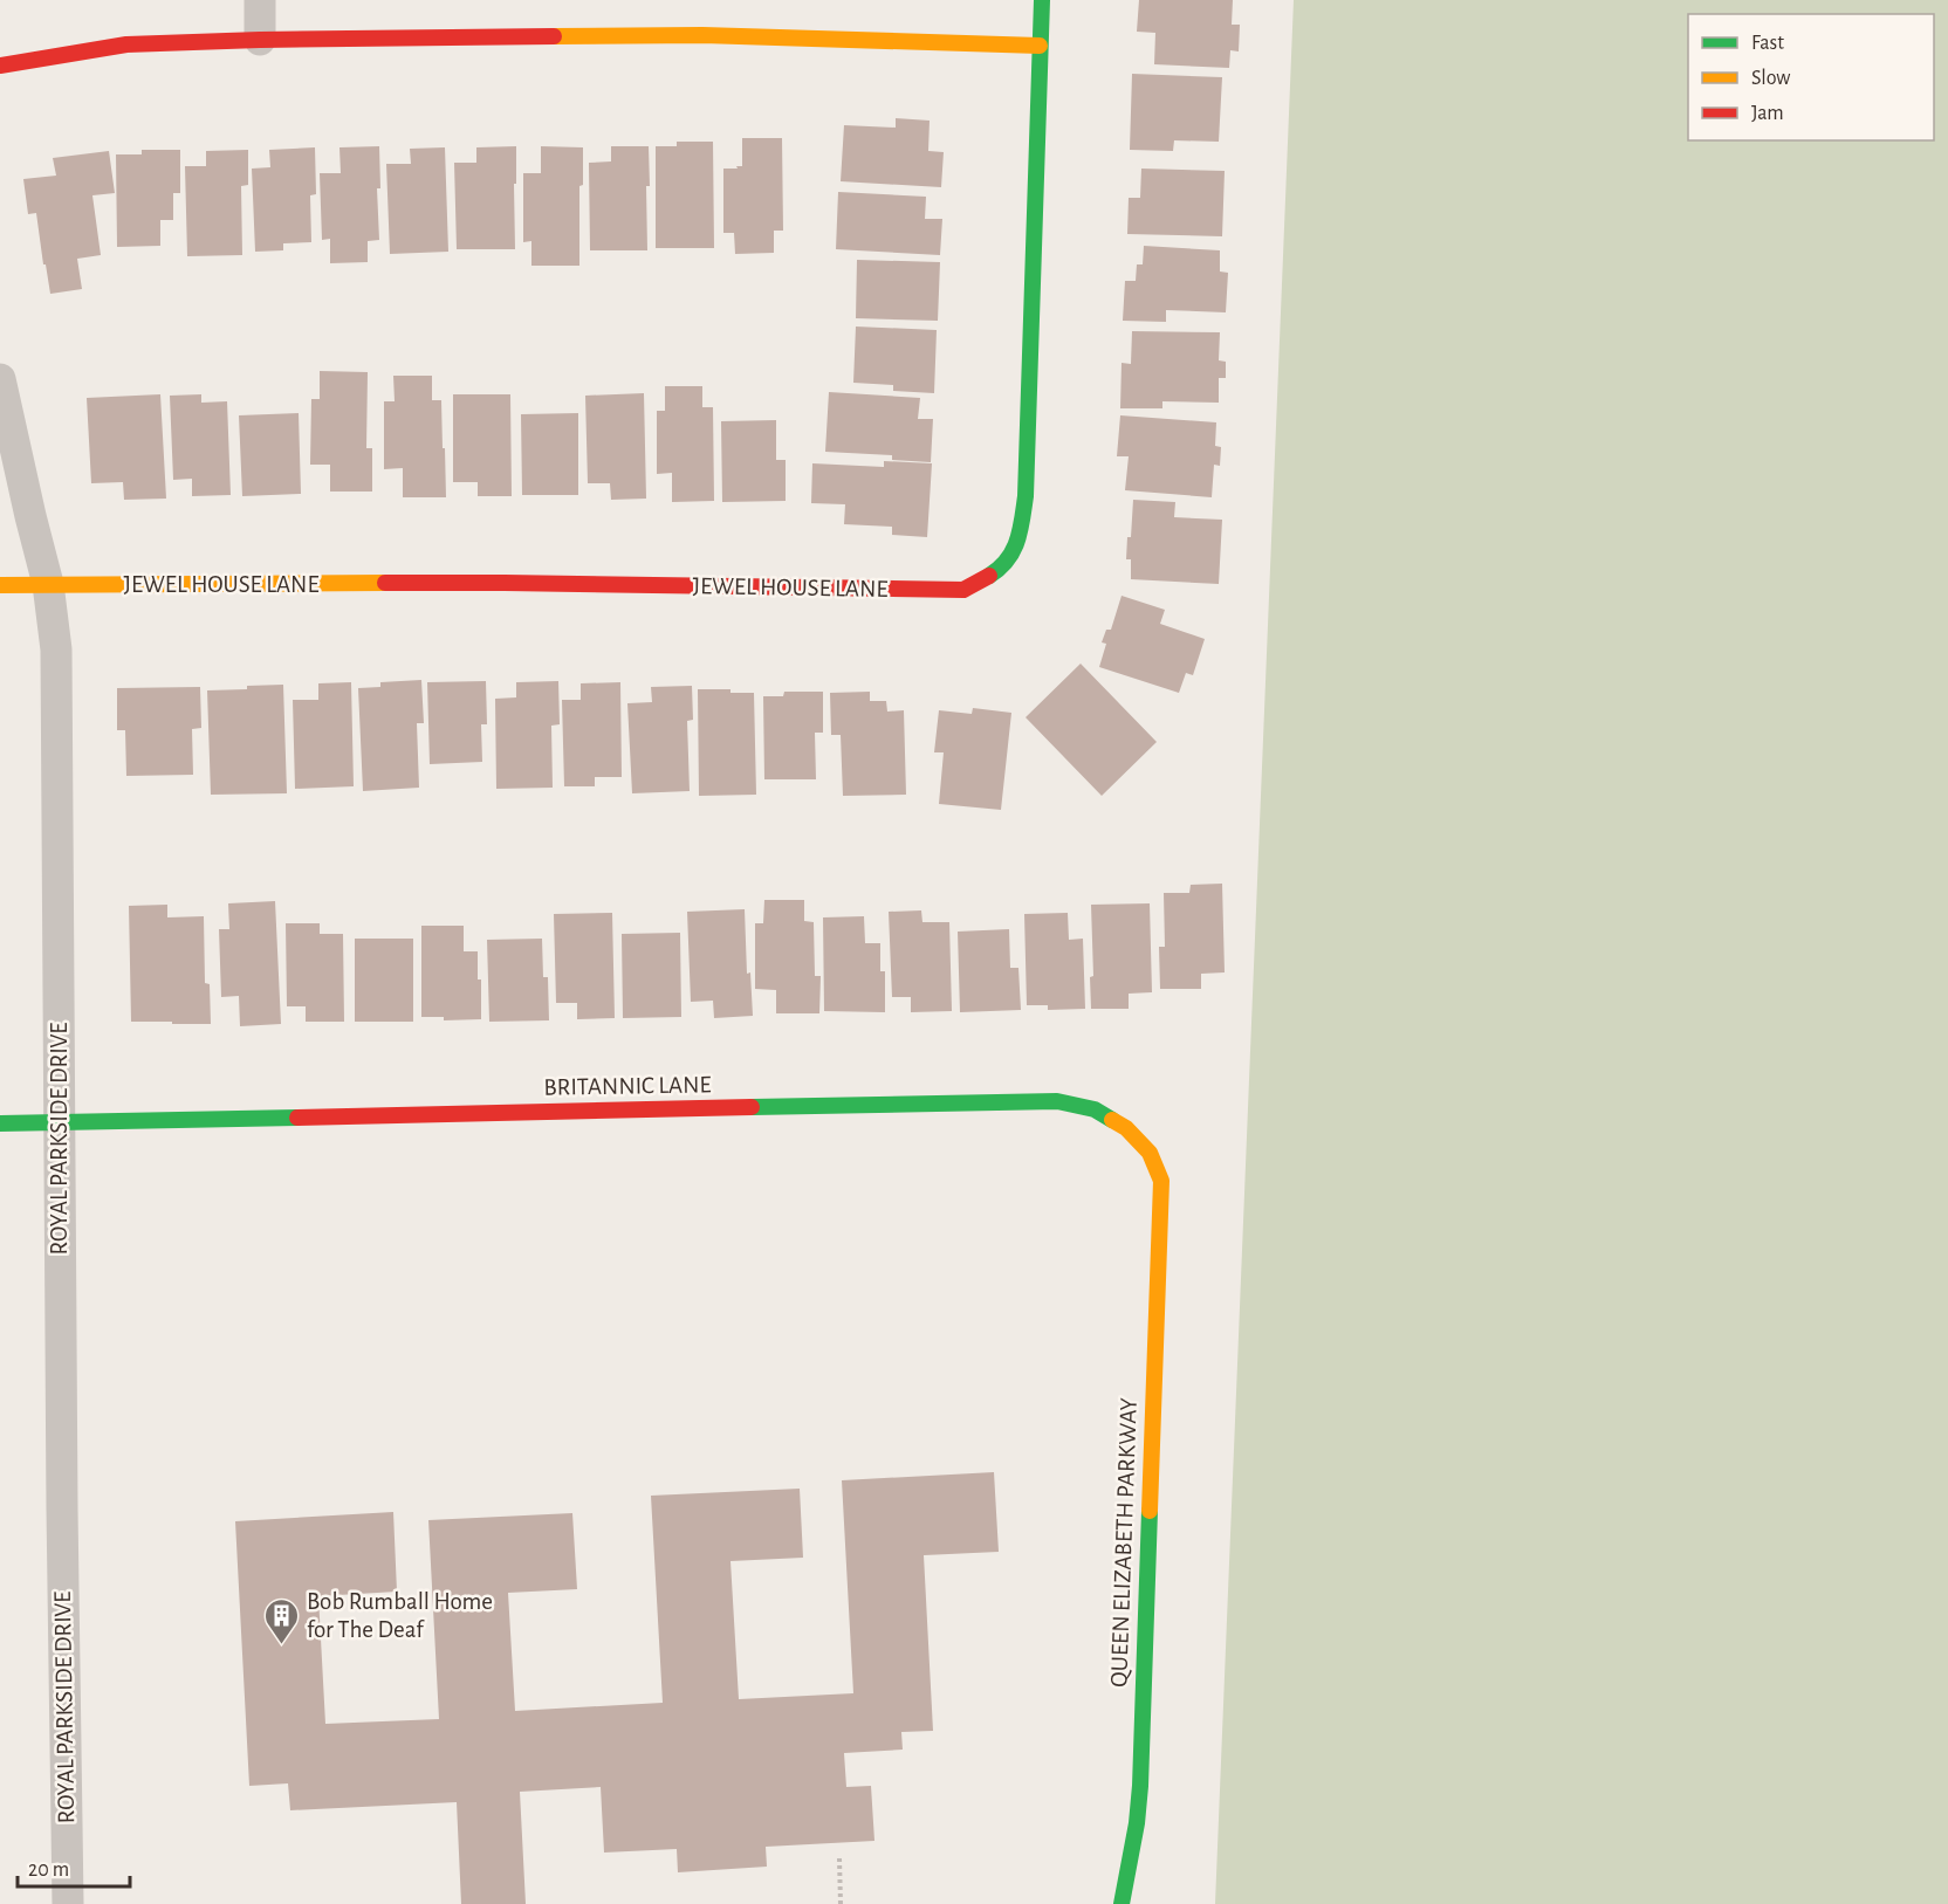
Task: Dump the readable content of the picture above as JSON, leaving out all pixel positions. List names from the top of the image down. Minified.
{"streets":{"street":["JEWEL HOUSE LANE","BRITANNIC LANE","ROYAL PARKSIDE DRIVE","QUEEN ELIZABETH PARKWAY"]},"crossings":[["JEWEL HOUSE LANE","ROYAL PARKSIDE DRIVE"],["BRITANNIC LANE","ROYAL PARKSIDE DRIVE"],["BRITANNIC LANE","QUEEN ELIZABETH PARKWAY"]],"places":{"building":["Bob Rumball Home for The Deaf"]},"legend":["Fast","Slow","Jam"],"scale_bar":"20 m"}
